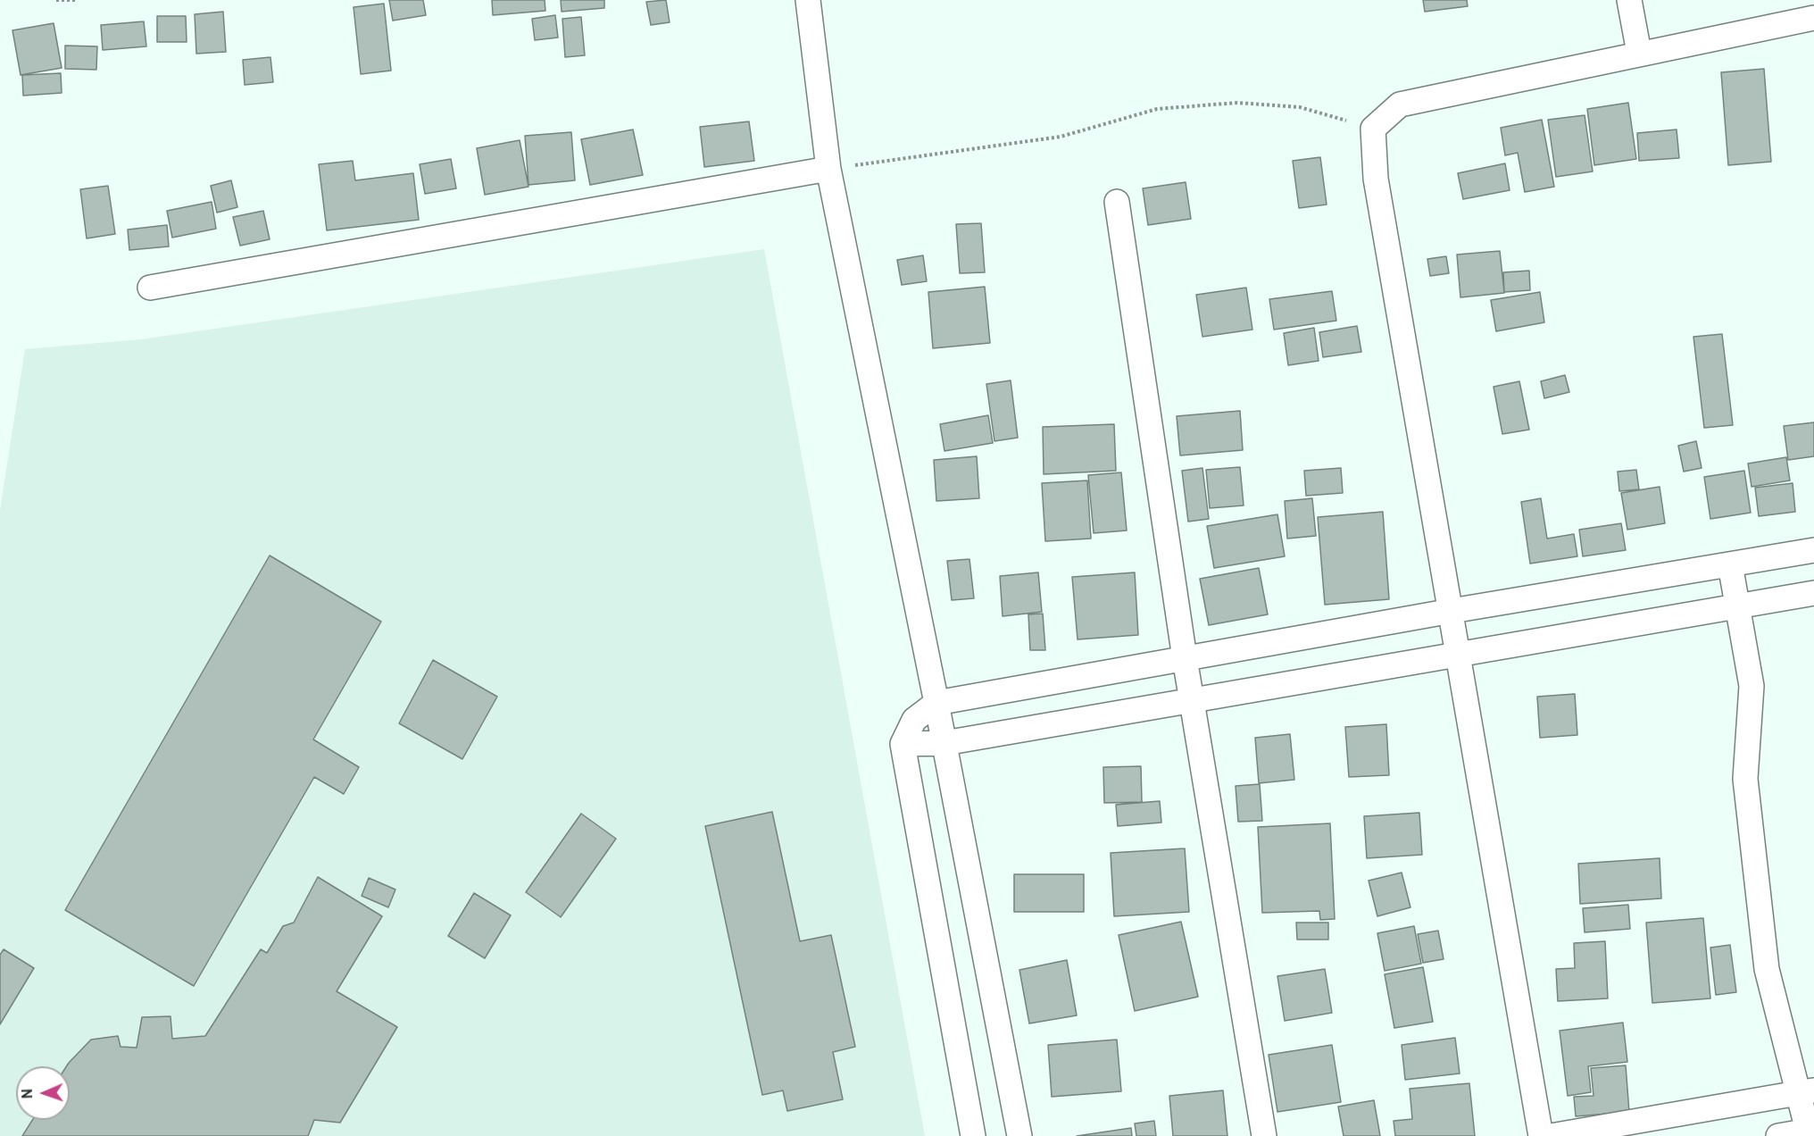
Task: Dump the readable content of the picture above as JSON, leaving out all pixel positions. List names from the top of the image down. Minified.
{"north":"left"}
